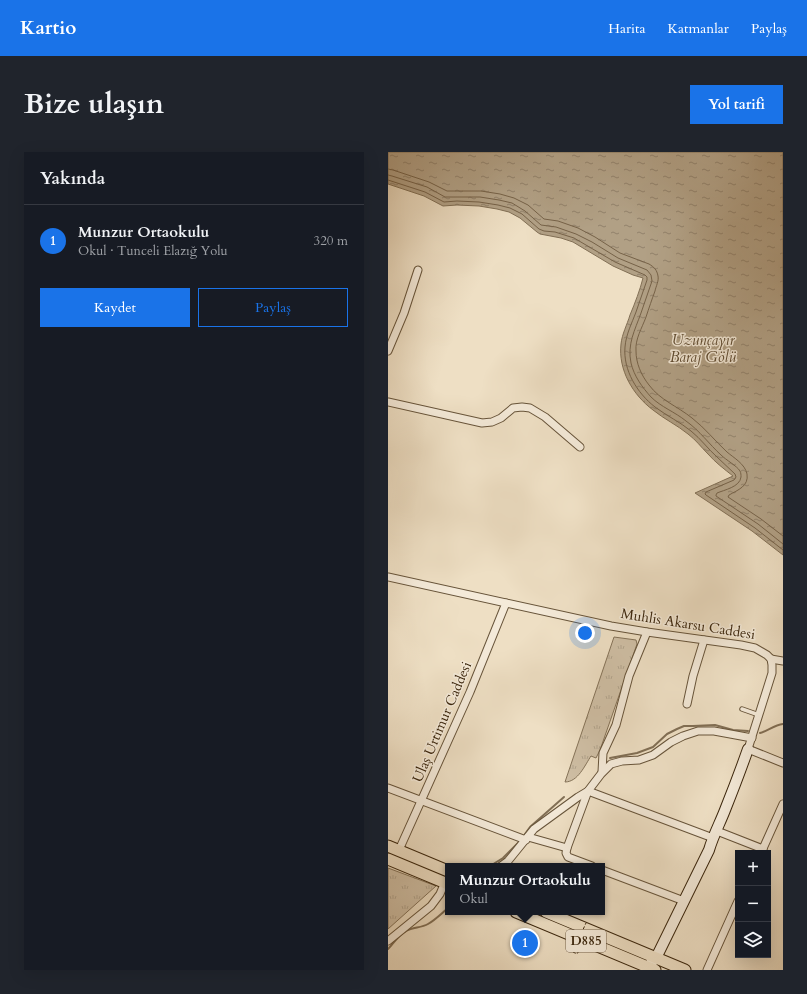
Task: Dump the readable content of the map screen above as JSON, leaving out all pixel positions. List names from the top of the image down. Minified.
{"streets":{"main road":["D885"],"street":["Muhlis Akarsu Caddesi","Ulaş Urtimur Caddesi"]},"crossings":[["Muhlis Akarsu Caddesi","Ulaş Urtimur Caddesi"]],"water":["Uzunçayır Baraj Gölü"],"page":{"header":"Kartio","nav":["Harita","Katmanlar","Paylaş"],"title":"Bize ulaşın","buttons":["Yol tarifi",["Kaydet","Paylaş"]],"heading":"Yakında","list":[{"mark":"1","name":"Munzur Ortaokulu","note":"Okul · Tunceli Elazığ Yolu","value":"320 m"}],"map_buttons":["+","−"],"popup":["Munzur Ortaokulu","Okul"],"pins":"1"}}
